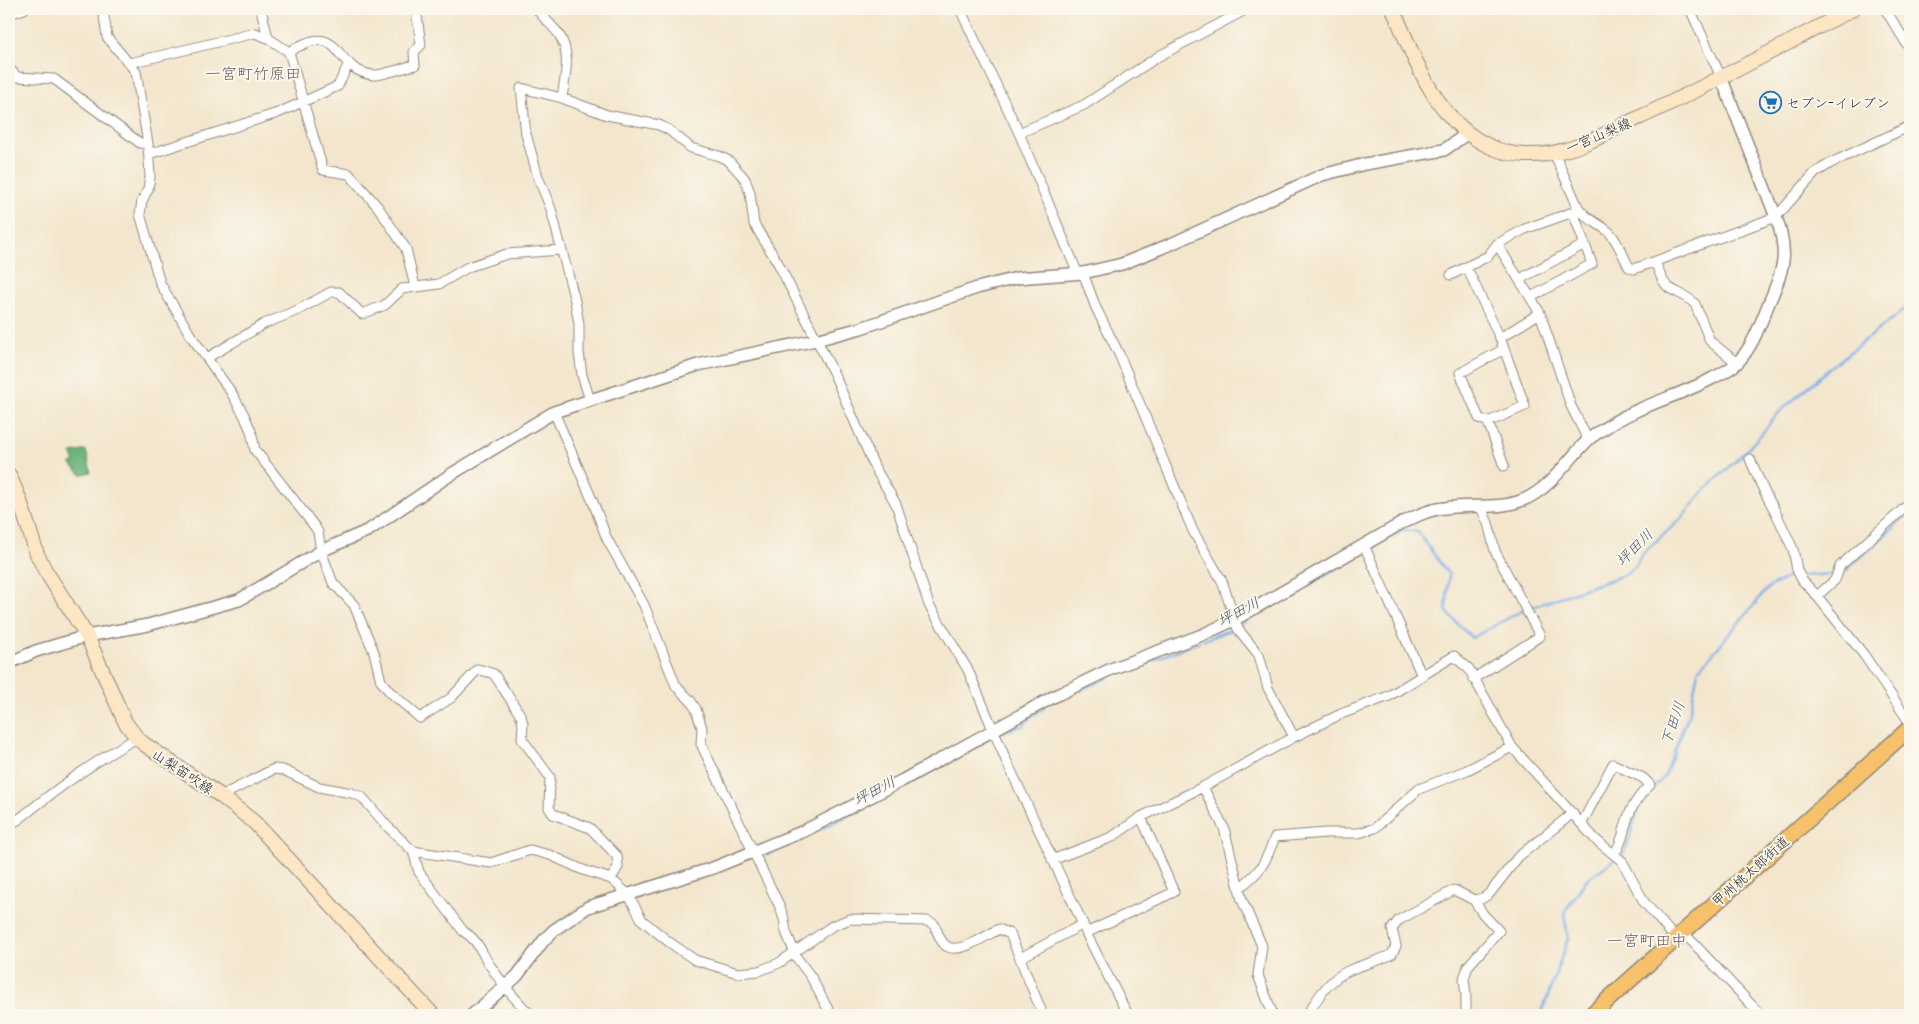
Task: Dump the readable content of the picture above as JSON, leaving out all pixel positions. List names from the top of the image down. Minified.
{"streets":{"highway":["甲州桃太郎街道"],"main road":["一宮山梨線","山梨笛吹線"]},"districts":["一宮町竹原田","一宮町田中"],"water":["坪田川","下田川"],"places":{"supermarket":["セブン-イレブン"]}}
